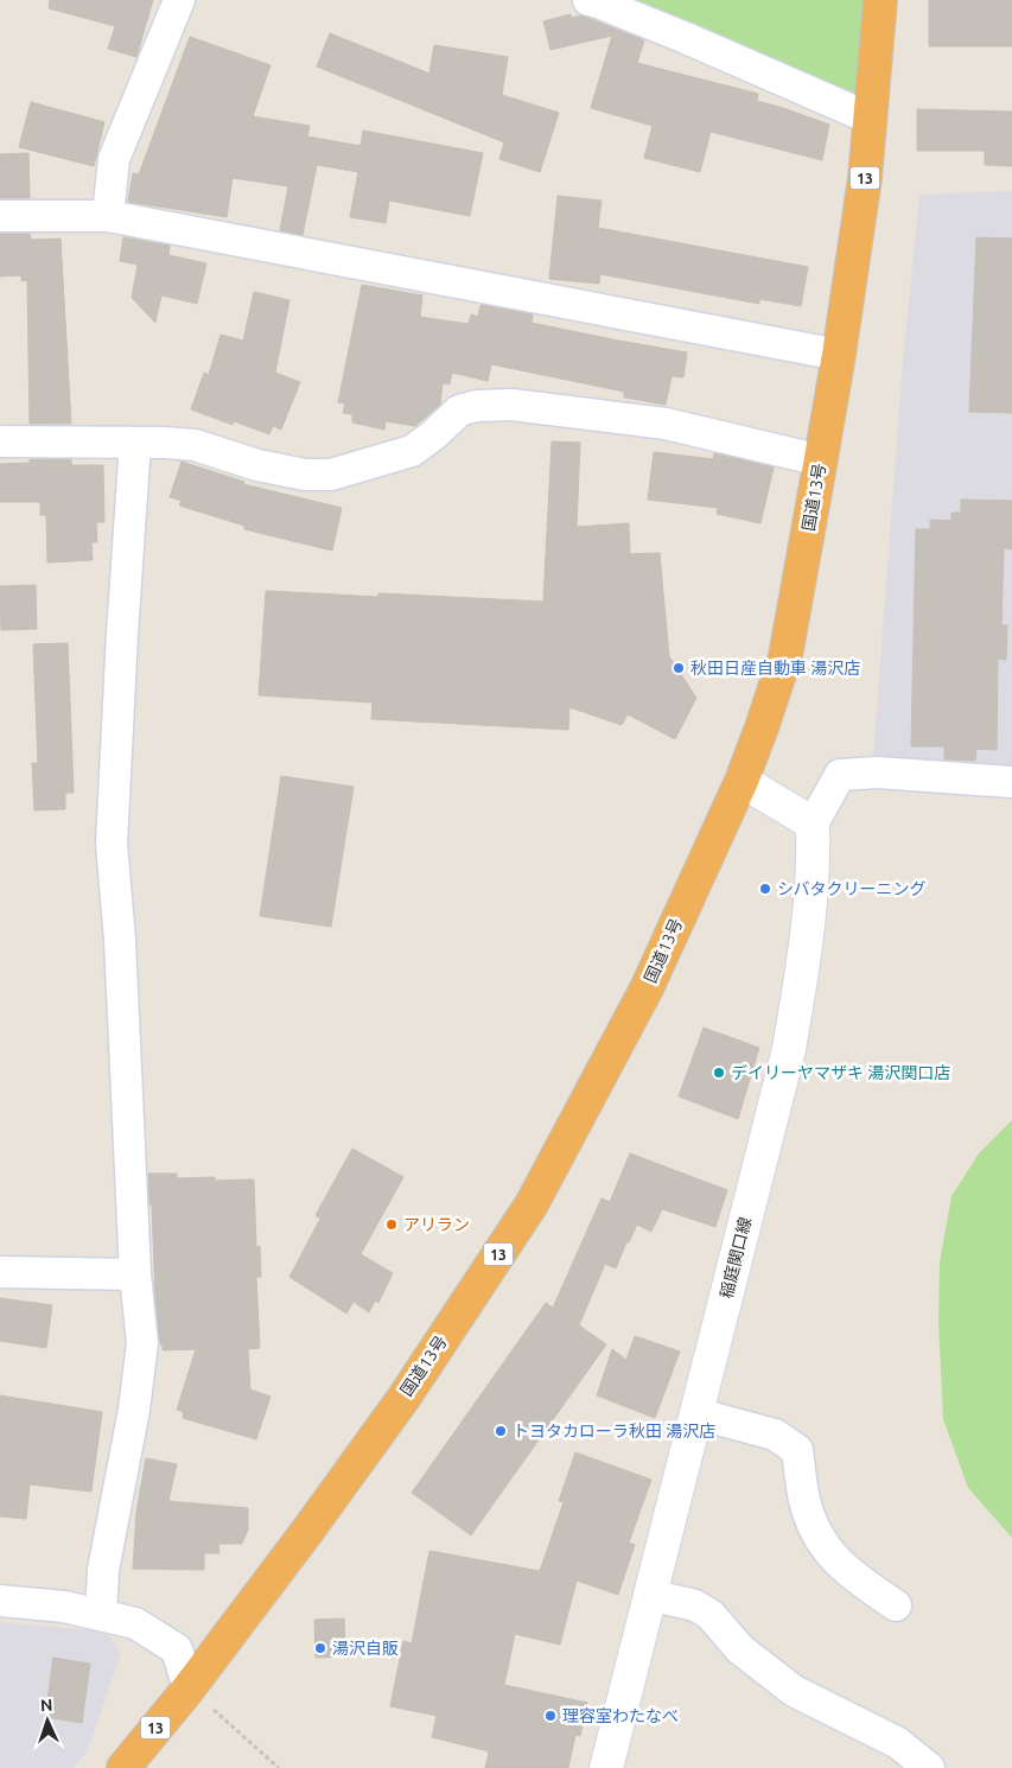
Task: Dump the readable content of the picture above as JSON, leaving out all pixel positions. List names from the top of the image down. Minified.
{"streets":{"highway":["13","国道13号"],"main road":["稲庭関口線"]},"places":["秋田日産自動車 湯沢店","シバタクリーニング","デイリーヤマザキ 湯沢関口店","アリラン","トヨタカローラ秋田 湯沢店","湯沢自販","理容室わたなべ"],"north":"top"}
